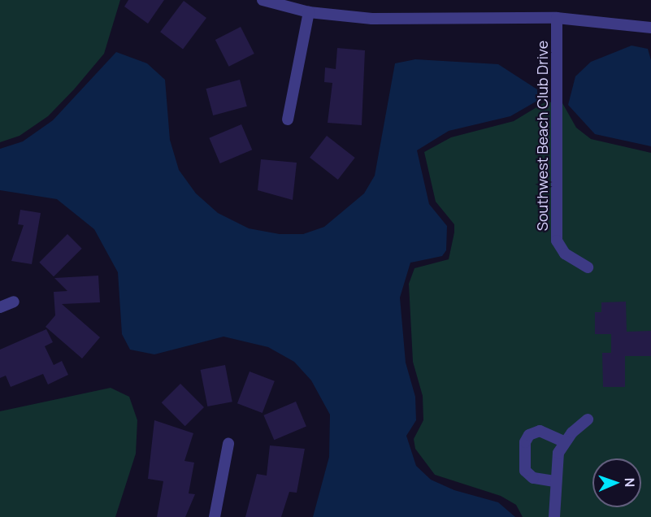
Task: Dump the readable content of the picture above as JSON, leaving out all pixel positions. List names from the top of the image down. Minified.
{"streets":{"street":["Southwest Beach Club Drive"]},"north":"right"}
